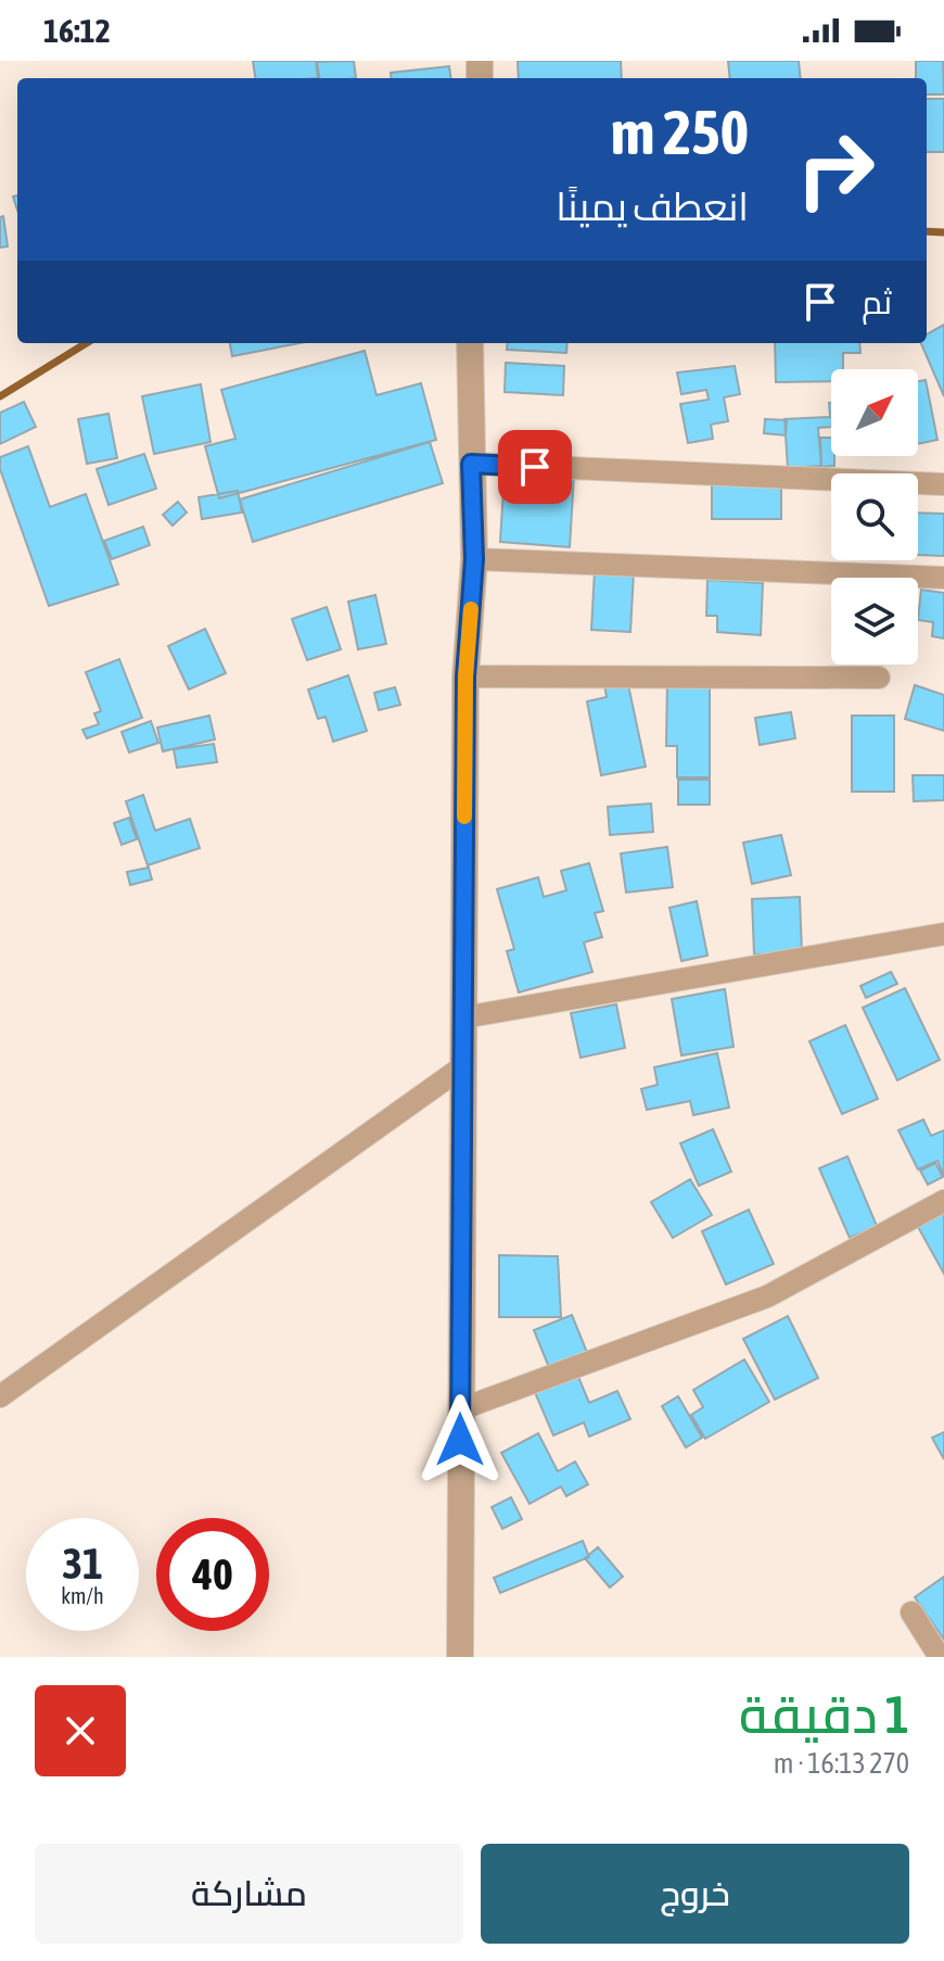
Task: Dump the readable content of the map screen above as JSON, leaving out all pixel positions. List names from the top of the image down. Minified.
{"north":"top right","page":{"status":"16:12","turn":["250 m","انعطف يمينًا"],"then":"ثم","speed":"31 km/h","limit":"40","heading":["1 دقيقة","270 m · 16:13"],"buttons":["خروج","مشاركة"]}}
